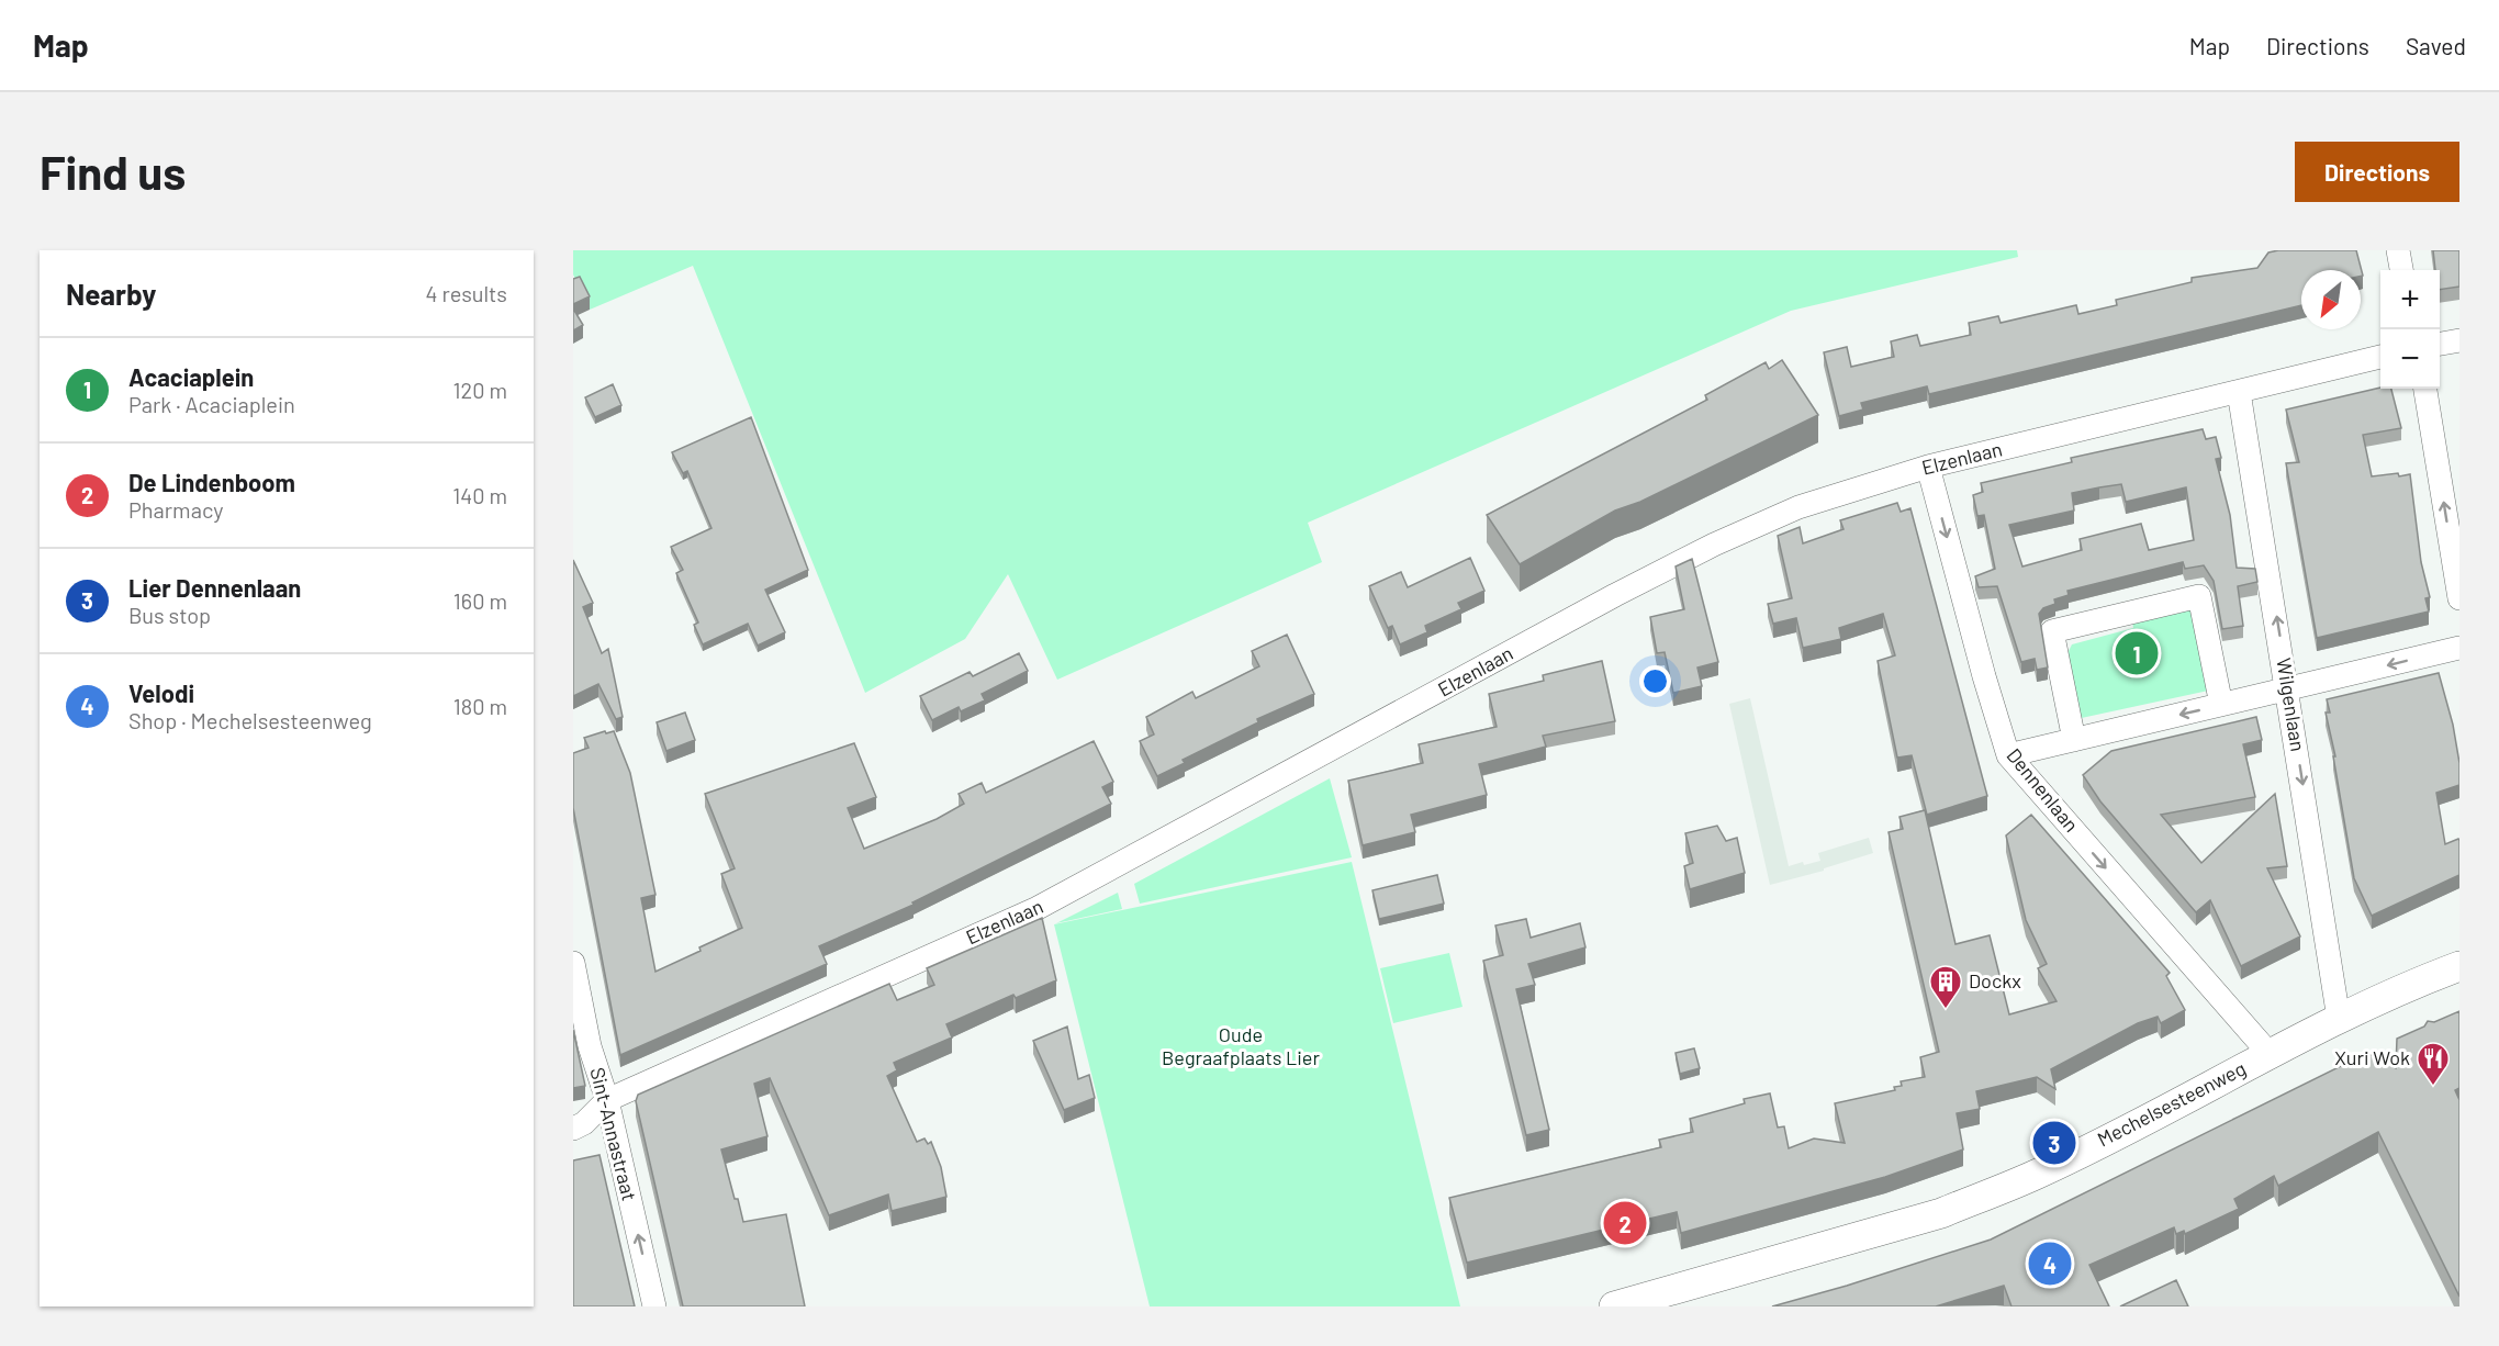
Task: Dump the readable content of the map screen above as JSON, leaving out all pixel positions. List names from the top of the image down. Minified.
{"streets":{"street":["Elzenlaan","Wilgenlaan","Dennenlaan","Mechelsesteenweg","Sint-Annastraat"]},"crossings":[["Elzenlaan","Wilgenlaan"],["Elzenlaan","Dennenlaan"],["Elzenlaan","Sint-Annastraat"],["Wilgenlaan","Mechelsesteenweg"],["Dennenlaan","Mechelsesteenweg"]],"one_way":["Dennenlaan","Sint-Annastraat"],"parks":["Oude Begraafplaats Lier"],"places":{"building":["Dockx"],"restaurant":["Xuri Wok"]},"north":"bottom left","page":{"header":"Map","nav":["Map","Directions","Saved"],"buttons":"Directions","title":"Find us","heading":["Nearby","4 results"],"map_buttons":["+","−"],"list":[{"mark":"1","name":"Acaciaplein","note":"Park · Acaciaplein","value":"120 m"},{"mark":"2","name":"De Lindenboom","note":"Pharmacy","value":"140 m"},{"mark":"3","name":"Lier Dennenlaan","note":"Bus stop","value":"160 m"},{"mark":"4","name":"Velodi","note":"Shop · Mechelsesteenweg","value":"180 m"}],"pins":["1","3","2","4"]}}
